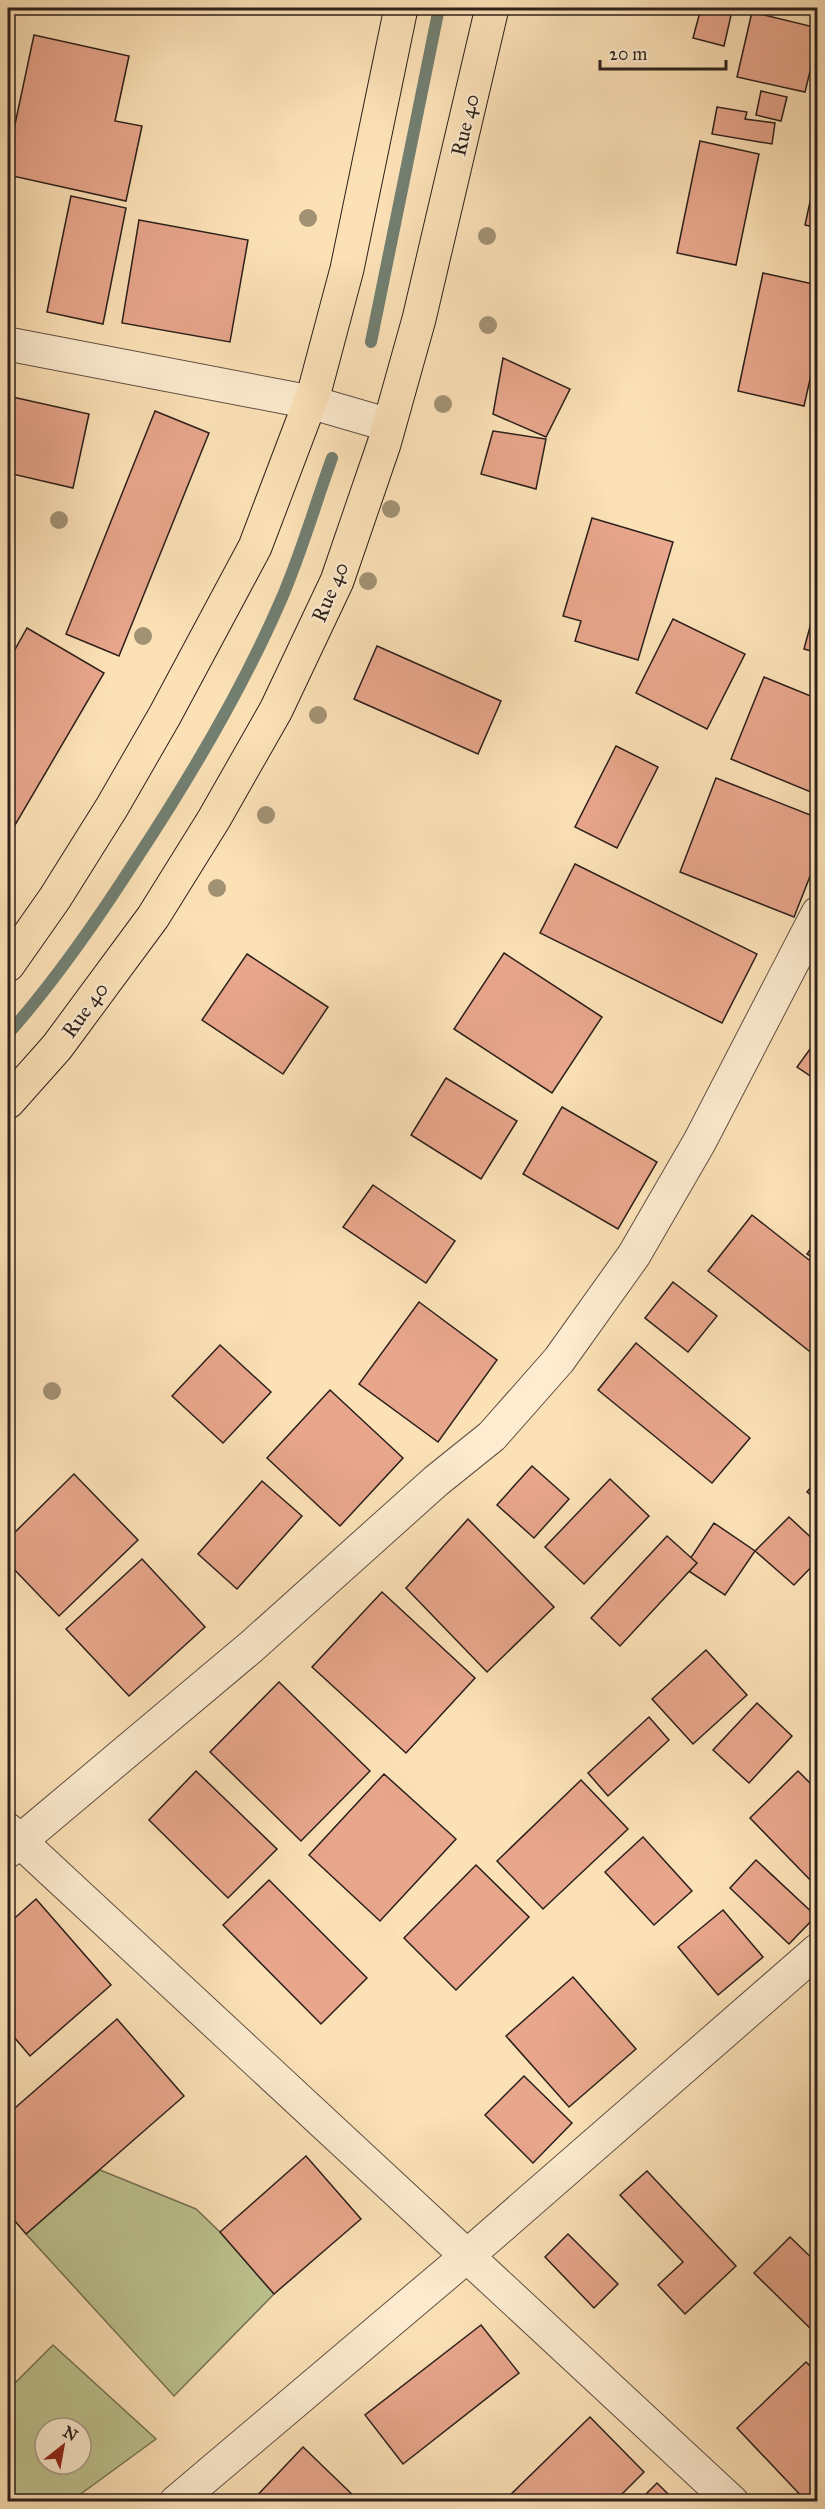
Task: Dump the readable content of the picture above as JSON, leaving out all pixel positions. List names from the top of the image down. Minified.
{"streets":{"main road":["Rue 40"]},"scale_bar":"20 m","north":"top right"}
